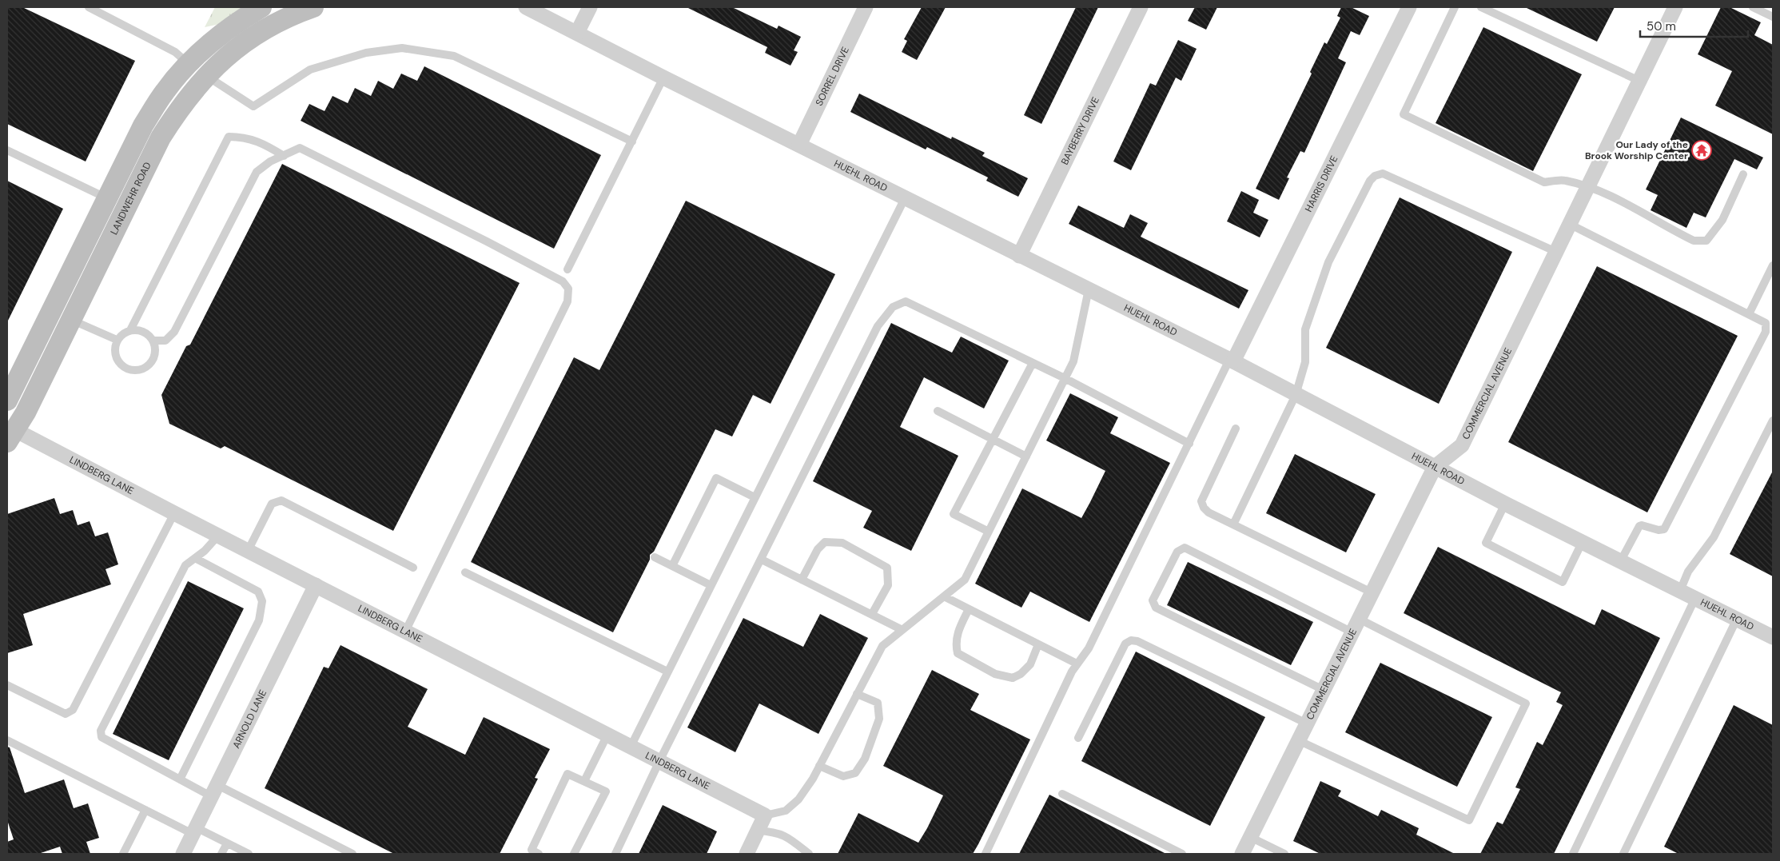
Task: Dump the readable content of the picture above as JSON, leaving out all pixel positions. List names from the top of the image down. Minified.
{"streets":{"street":["SORREL DRIVE","BAYBERRY DRIVE","HUEHL ROAD","HARRIS DRIVE","LANDWEHR ROAD","COMMERCIAL AVENUE","LINDBERG LANE","ARNOLD LANE"]},"crossings":[["SORREL DRIVE","HUEHL ROAD"],["BAYBERRY DRIVE","HUEHL ROAD"],["HUEHL ROAD","HARRIS DRIVE"],["HUEHL ROAD","COMMERCIAL AVENUE"],["LANDWEHR ROAD","LINDBERG LANE"],["LINDBERG LANE","ARNOLD LANE"]],"places":{"temple":["Our Lady of the Brook Worship Center"]},"scale_bar":"50 m"}
